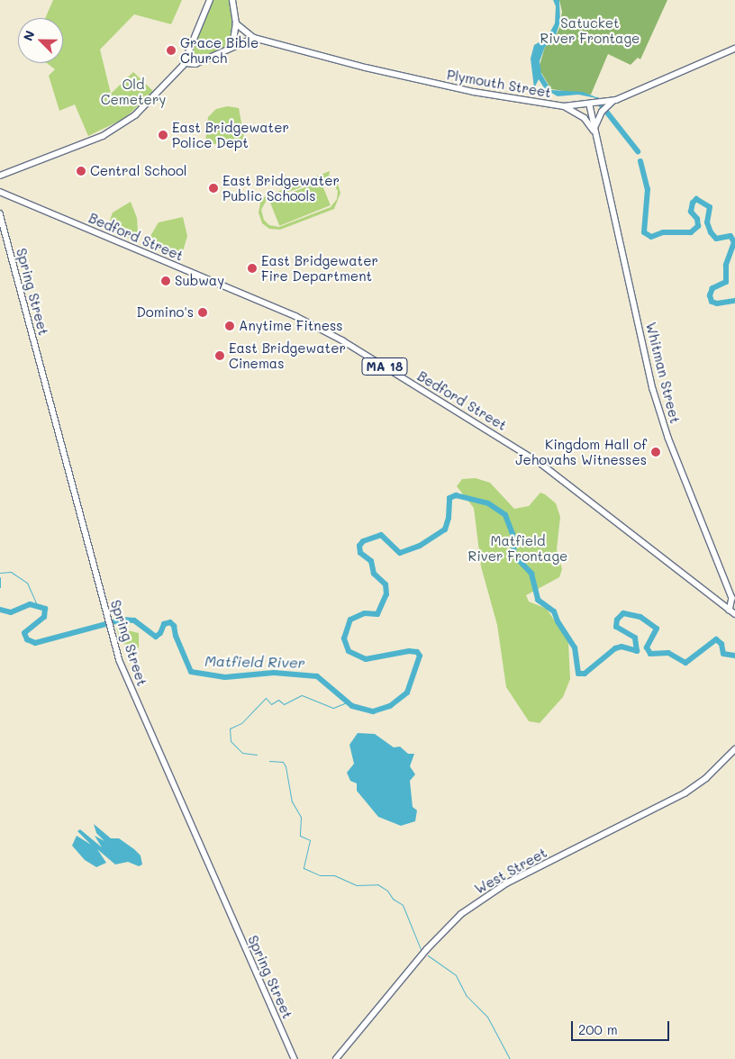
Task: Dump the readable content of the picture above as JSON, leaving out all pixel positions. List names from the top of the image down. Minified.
{"streets":{"main road":["Plymouth Street","Bedford Street","Spring Street","MA 18","Whitman Street","West Street"]},"crossings":[["Plymouth Street","Whitman Street"],["Bedford Street","Whitman Street"]],"water":["Matfield River"],"parks":["Satucket River Frontage","Old Cemetery","Matfield River Frontage"],"places":["Grace Bible Church","East Bridgewater Police Dept","Central School","East Bridgewater Public Schools","East Bridgewater Fire Department","Subway","Domino's","Anytime Fitness","East Bridgewater Cinemas","Kingdom Hall of Jehovahs Witnesses"],"scale_bar":"200 m","north":"top left"}
